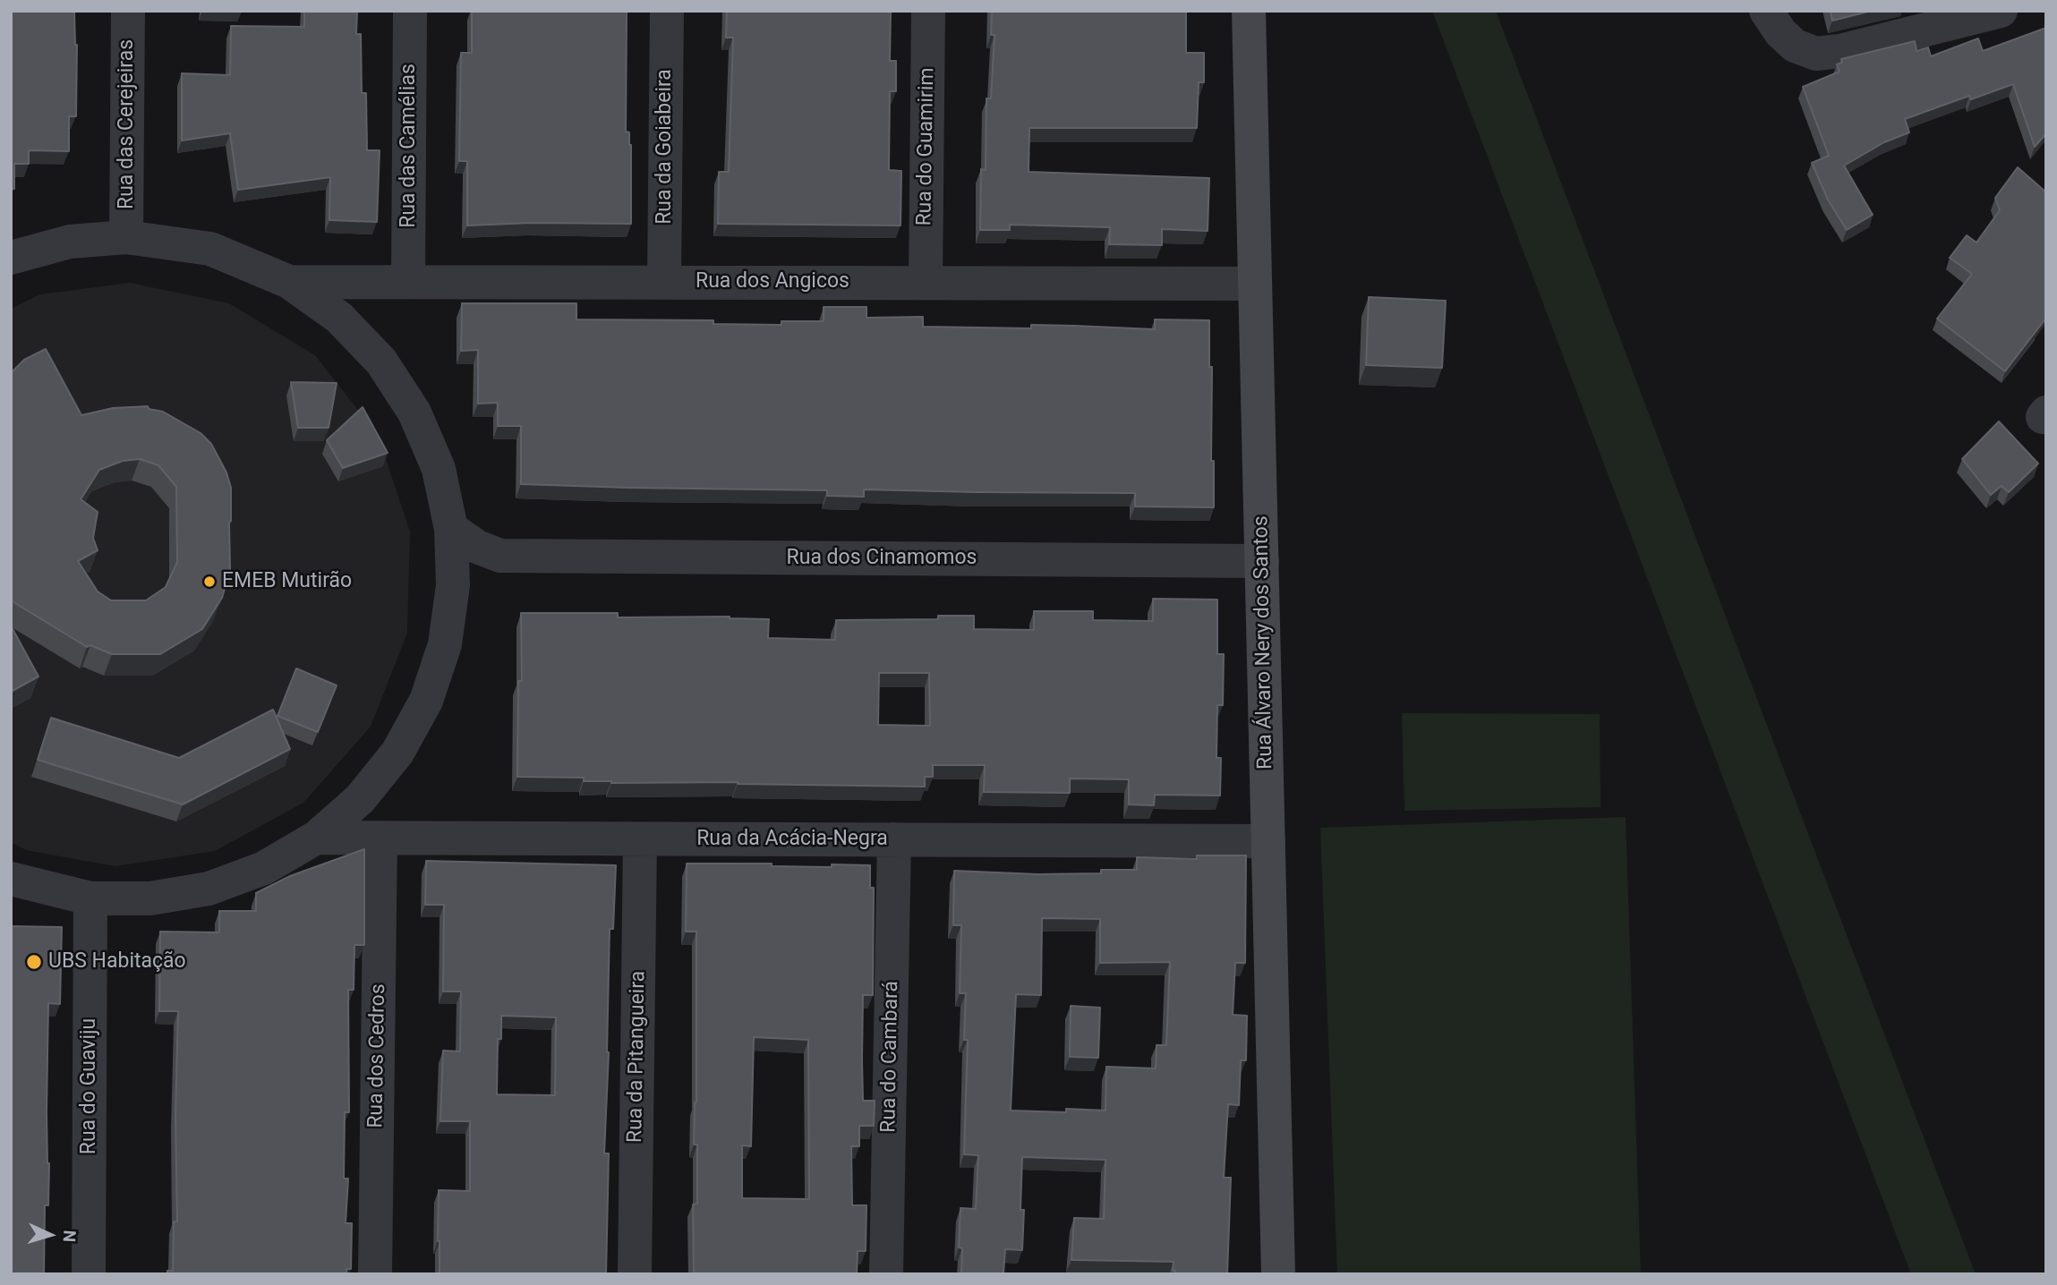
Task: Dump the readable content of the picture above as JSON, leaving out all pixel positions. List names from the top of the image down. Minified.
{"streets":{"main road":["Rua Álvaro Nery dos Santos"],"street":["Rua das Cerejeiras","Rua das Camélias","Rua da Goiabeira","Rua do Guamirim","Rua dos Angicos","Rua dos Cinamomos","Rua da Acácia-Negra","Rua dos Cedros","Rua da Pitangueira","Rua do Cambará","Rua do Guaviju"]},"crossings":[["Rua das Camélias","Rua dos Angicos"],["Rua da Goiabeira","Rua dos Angicos"],["Rua do Guamirim","Rua dos Angicos"],["Rua dos Angicos","Rua Álvaro Nery dos Santos"],["Rua dos Cinamomos","Rua Álvaro Nery dos Santos"],["Rua Álvaro Nery dos Santos","Rua da Acácia-Negra"],["Rua da Acácia-Negra","Rua dos Cedros"],["Rua da Acácia-Negra","Rua da Pitangueira"],["Rua da Acácia-Negra","Rua do Cambará"]],"places":["EMEB Mutirão","UBS Habitação"],"north":"right"}
